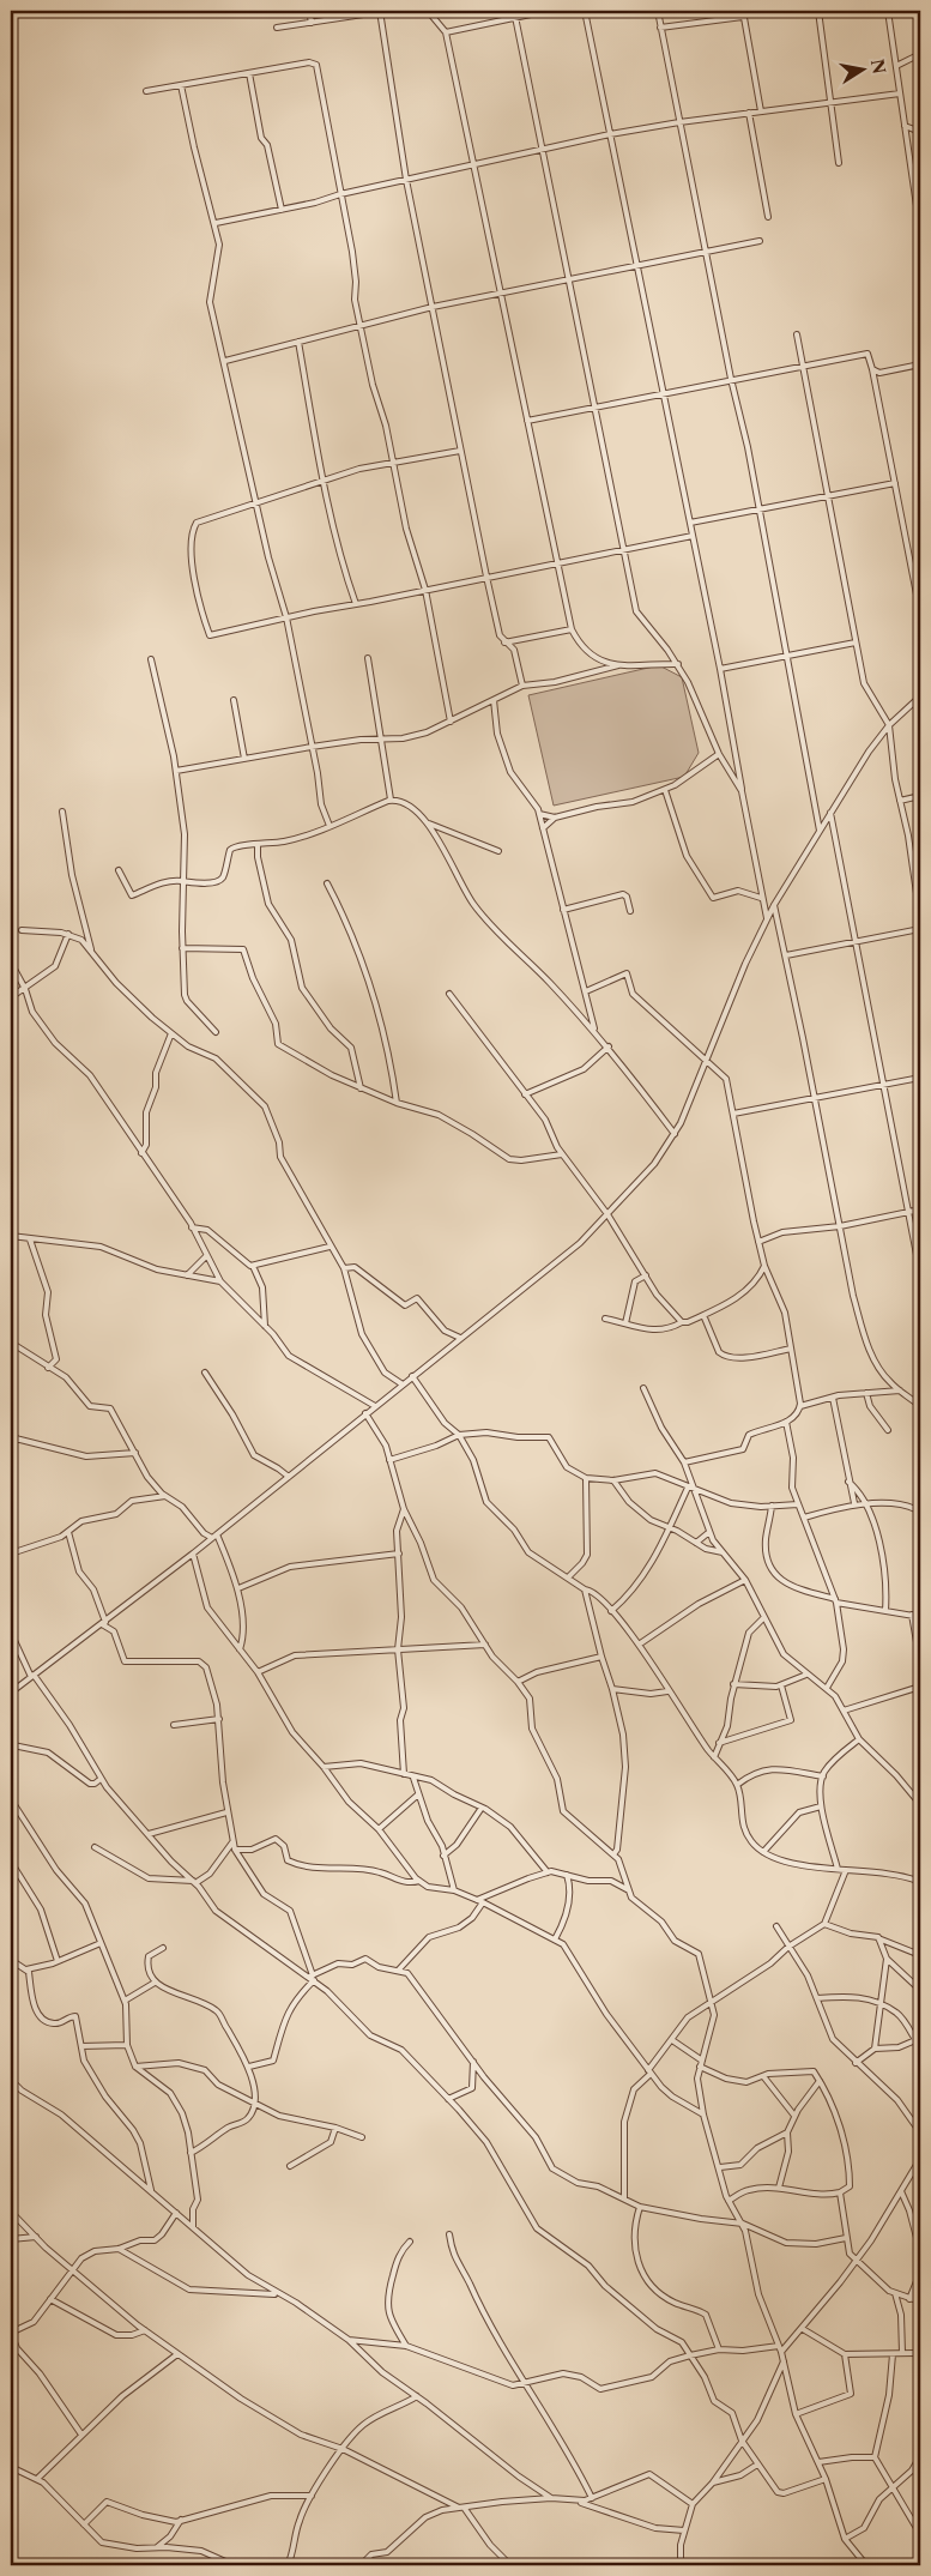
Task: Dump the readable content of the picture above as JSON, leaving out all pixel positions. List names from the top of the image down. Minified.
{"north":"right"}
